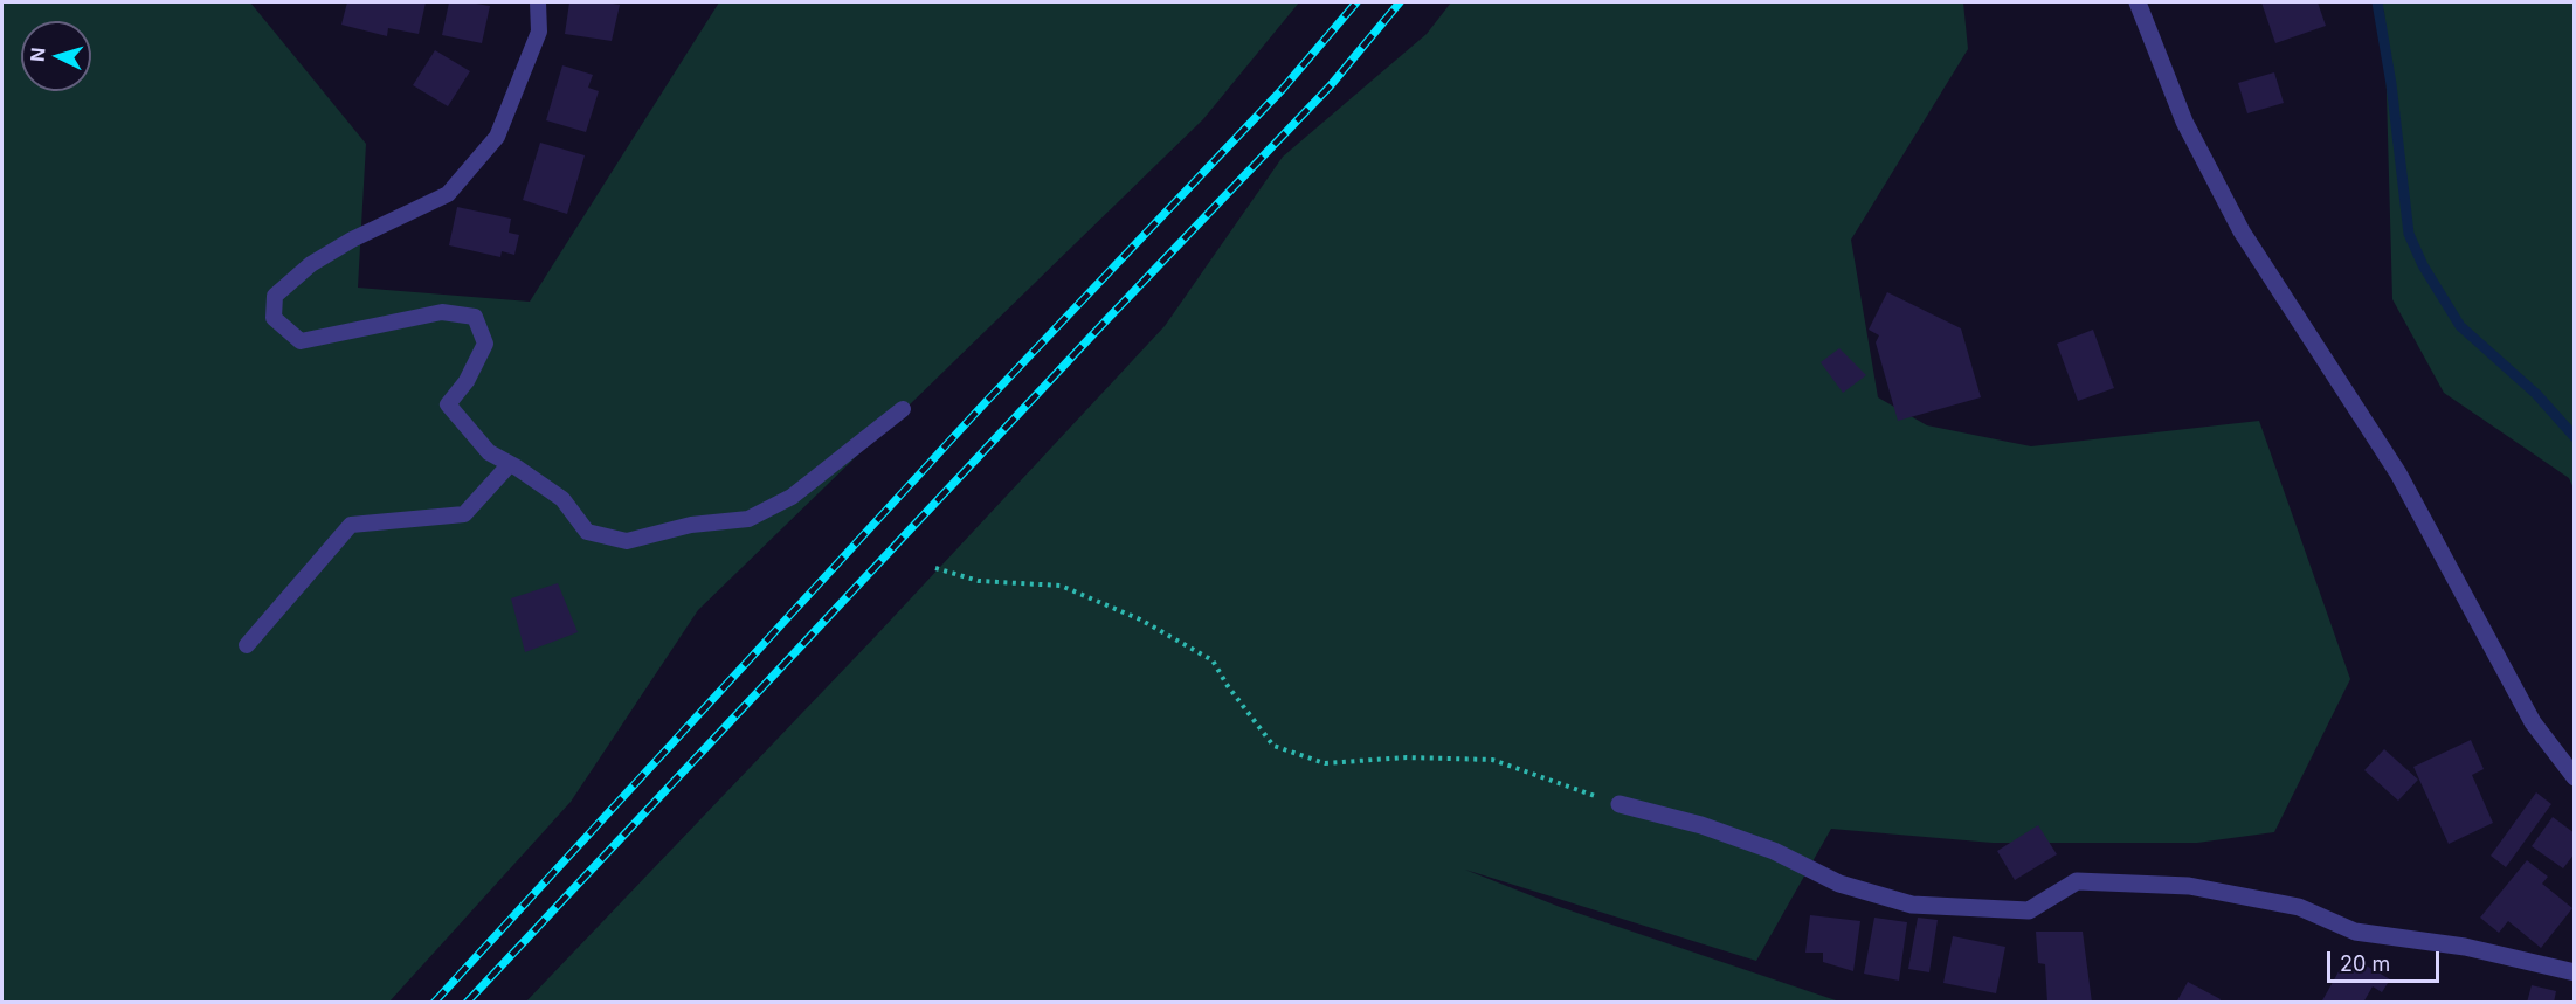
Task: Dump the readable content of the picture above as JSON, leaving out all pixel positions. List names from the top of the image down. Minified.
{"scale_bar":"20 m","north":"left"}
